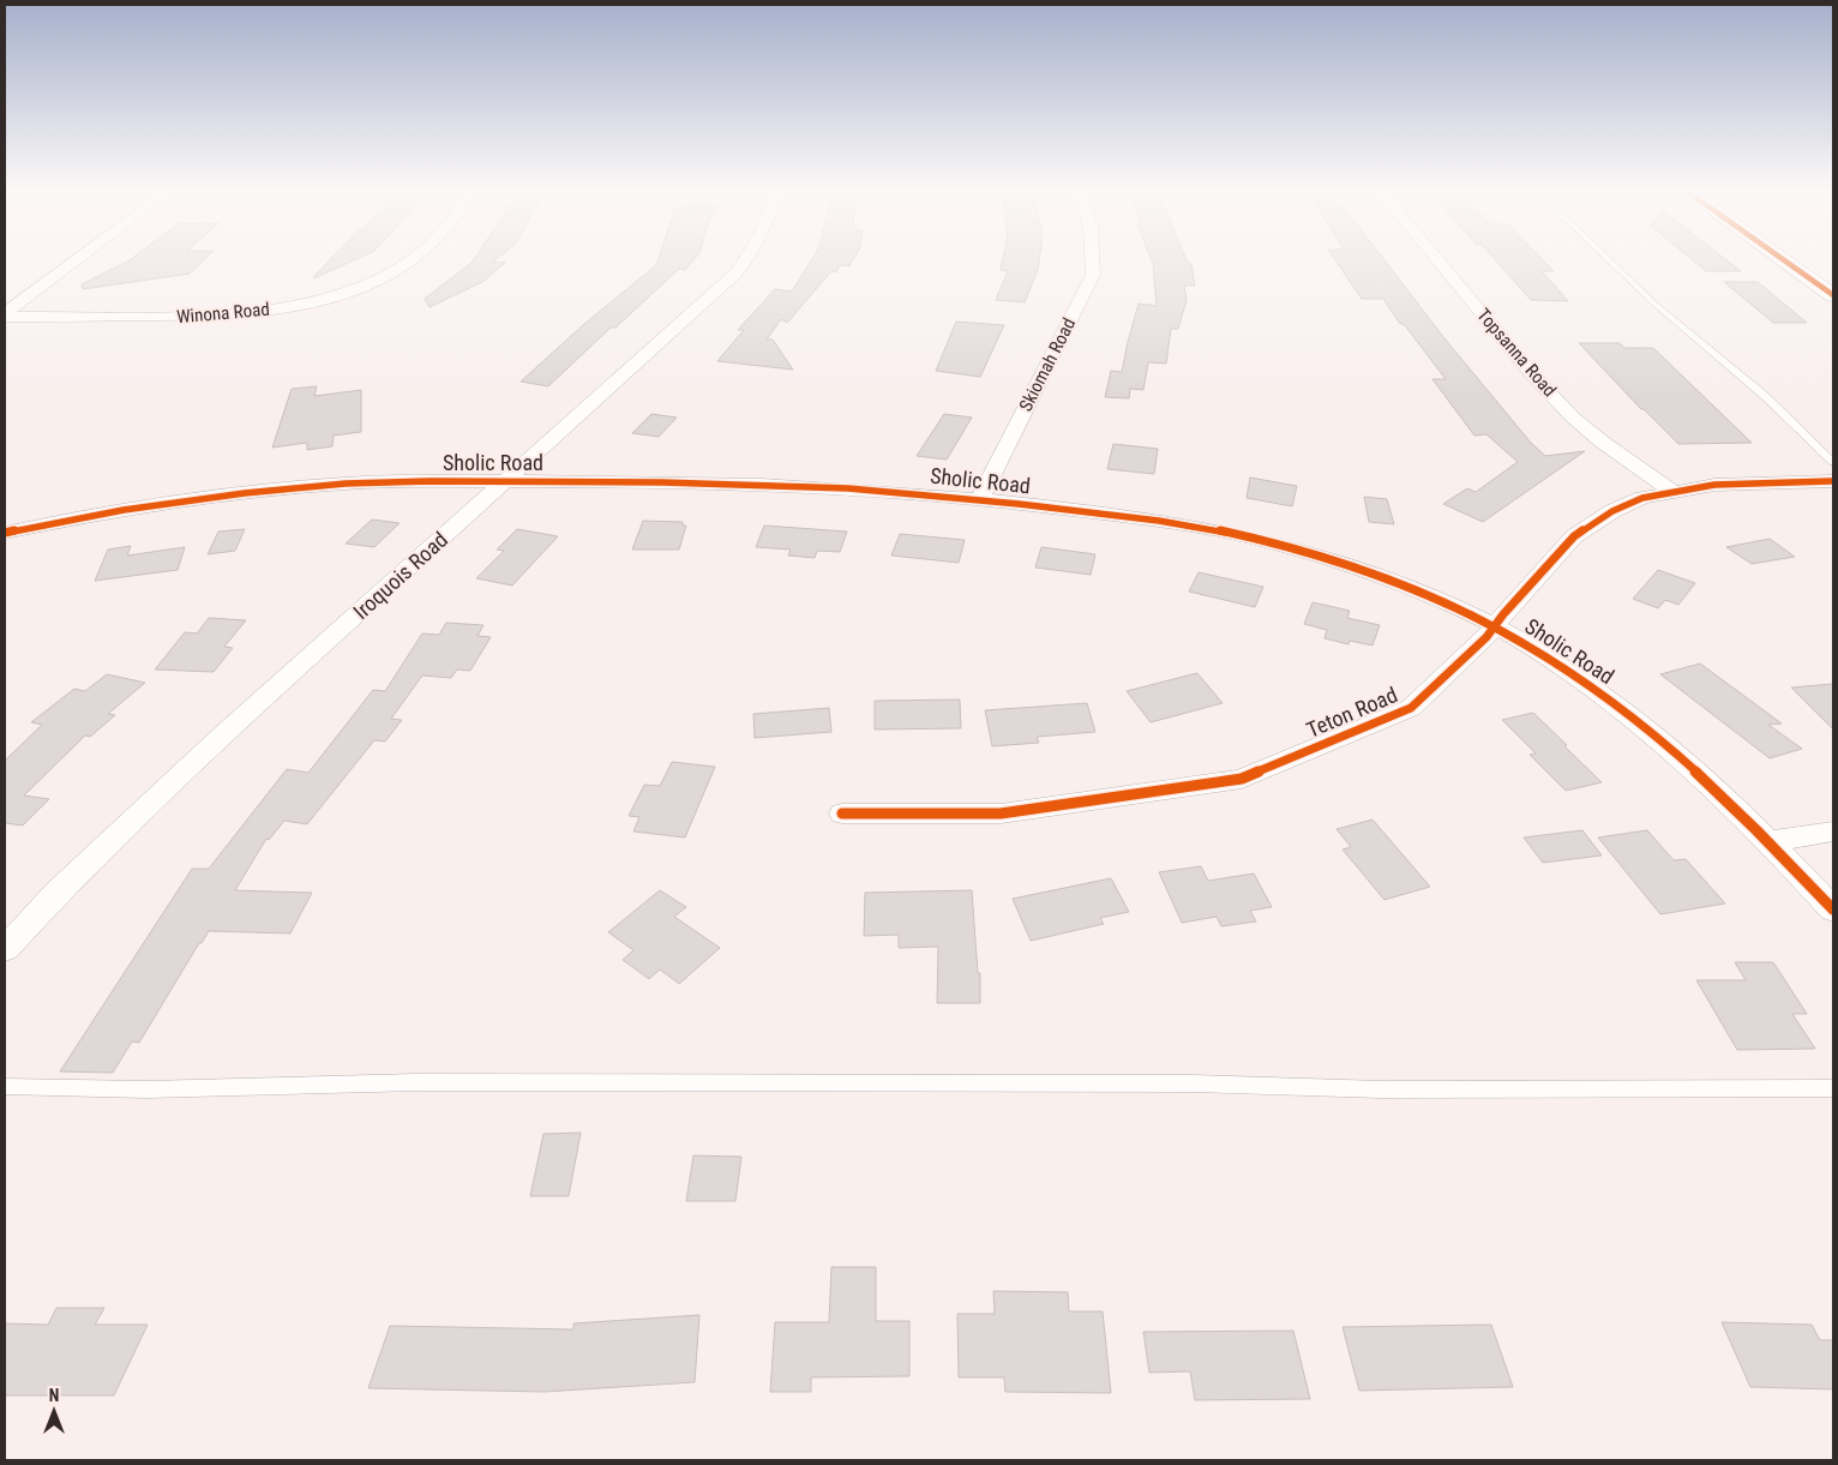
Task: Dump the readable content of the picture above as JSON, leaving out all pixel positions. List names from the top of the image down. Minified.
{"streets":{"street":["Winona Road","Topsanna Road","Skiomah Road","Sholic Road","Iroquois Road","Teton Road"]},"crossings":[["Topsanna Road","Teton Road"],["Skiomah Road","Sholic Road"],["Sholic Road","Iroquois Road"],["Sholic Road","Teton Road"]],"north":"top"}
